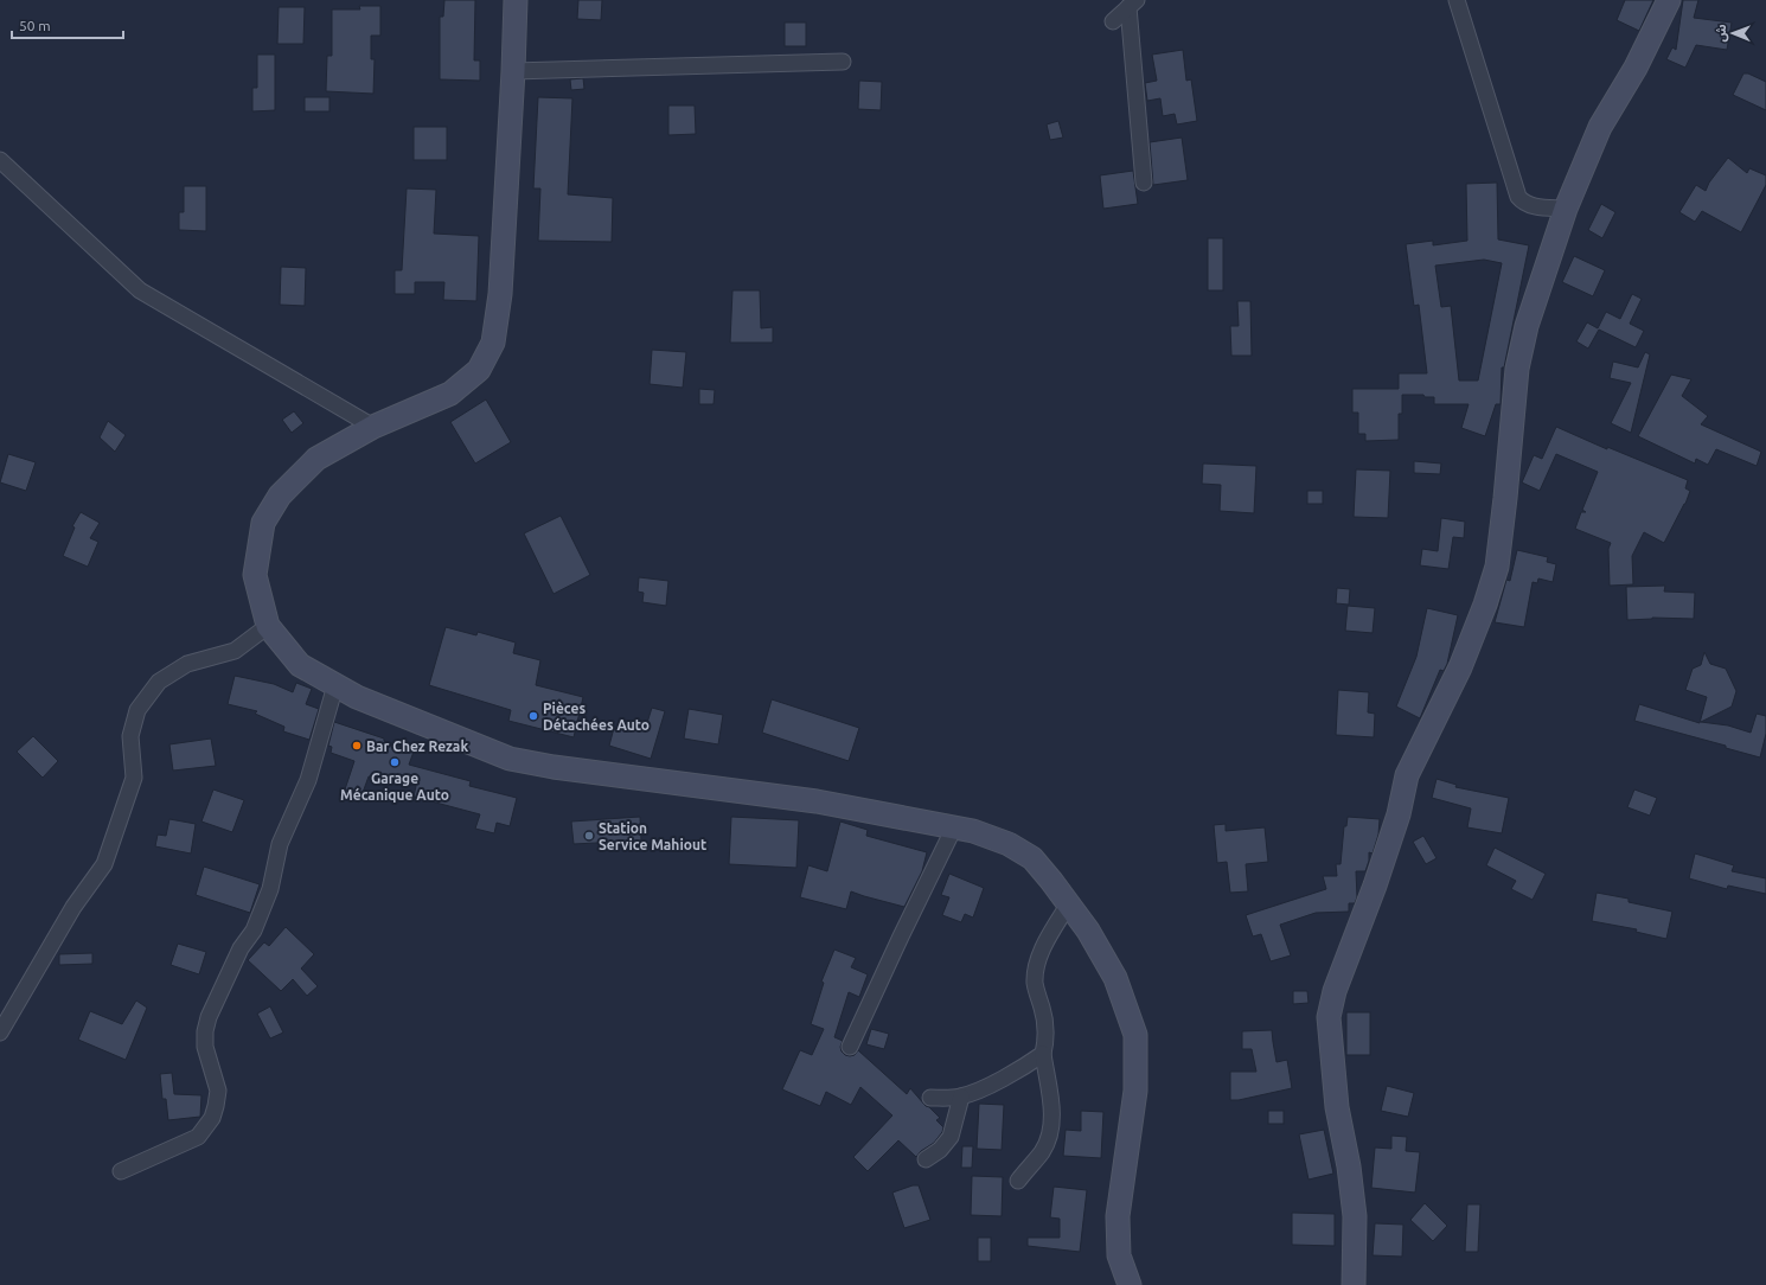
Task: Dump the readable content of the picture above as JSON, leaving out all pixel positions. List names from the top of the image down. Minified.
{"places":["Pièces Détachées Auto","Bar Chez Rezak","Garage Mécanique Auto","Station Service Mahiout"],"scale_bar":"50 m","north":"left"}
